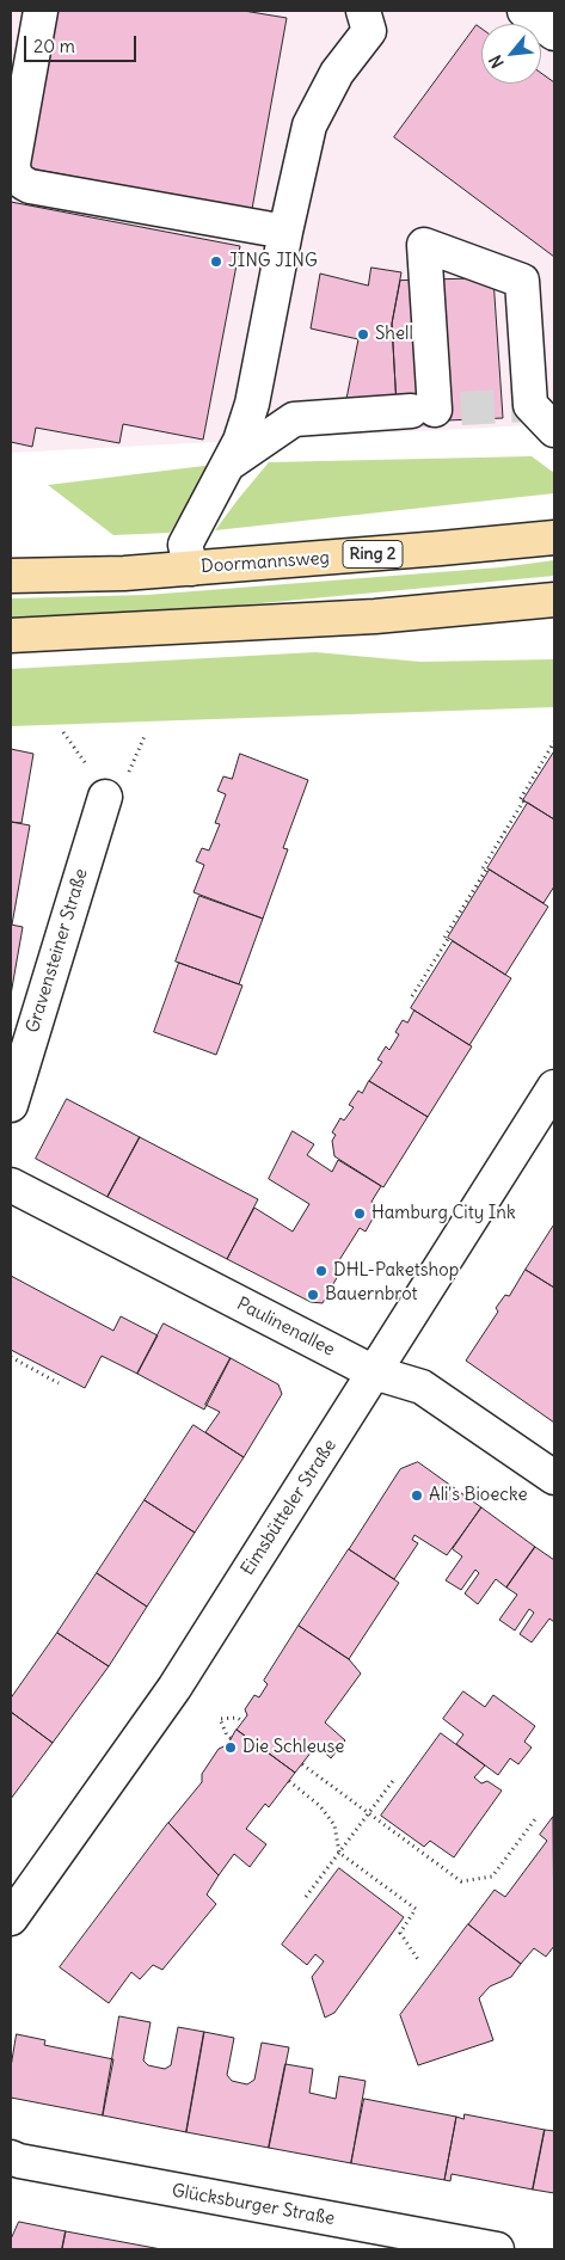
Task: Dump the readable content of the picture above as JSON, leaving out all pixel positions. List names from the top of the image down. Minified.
{"streets":{"main road":["Ring 2","Doormannsweg"],"street":["Gravensteiner Straße","Paulinenallee","Eimsbütteler Straße","Glücksburger Straße"]},"crossings":[["Paulinenallee","Eimsbütteler Straße"]],"places":["JING JING","Shell","Hamburg City Ink","DHL-Paketshop","Bauernbrot","Ali's Bioecke","Die Schleuse"],"scale_bar":"20 m","north":"bottom left"}
